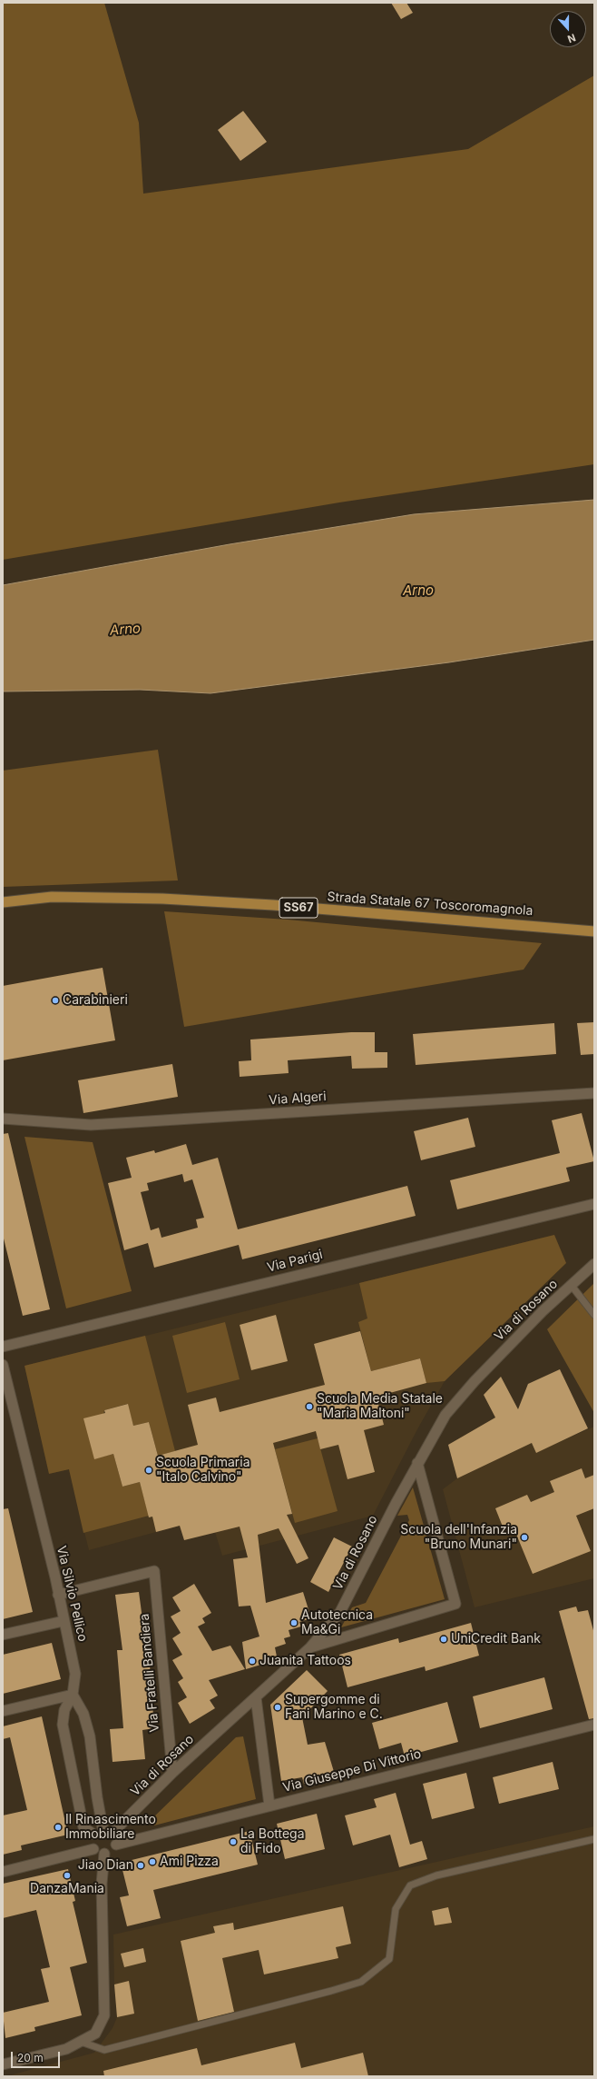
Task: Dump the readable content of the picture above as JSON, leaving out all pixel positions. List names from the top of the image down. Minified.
{"streets":{"main road":["Strada Statale 67 Toscoromagnola","SS67"],"street":["Via Algeri","Via Parigi","Via di Rosano","Via Silvio Pellico","Via Fratelli Bandiera","Via Giuseppe Di Vittorio"]},"crossings":[["Via di Rosano","Via Silvio Pellico"],["Via di Rosano","Via Fratelli Bandiera"],["Via di Rosano","Via Giuseppe Di Vittorio"],["Via Silvio Pellico","Via Fratelli Bandiera"],["Via Silvio Pellico","Via Giuseppe Di Vittorio"]],"water":["Arno"],"places":["Carabinieri","Scuola Media Statale \"Maria Maltoni\"","Scuola Primaria \"Italo Calvino\"","Scuola dell'Infanzia \"Bruno Munari\"","Autotecnica Ma&Gi","UniCredit Bank","Juanita Tattoos","Supergomme di Fani Marino e C.","Il Rinascimento Immobiliare","La Bottega di Fido","Ami Pizza","Jiao Dian","DanzaMania"],"scale_bar":"20 m","north":"bottom"}
